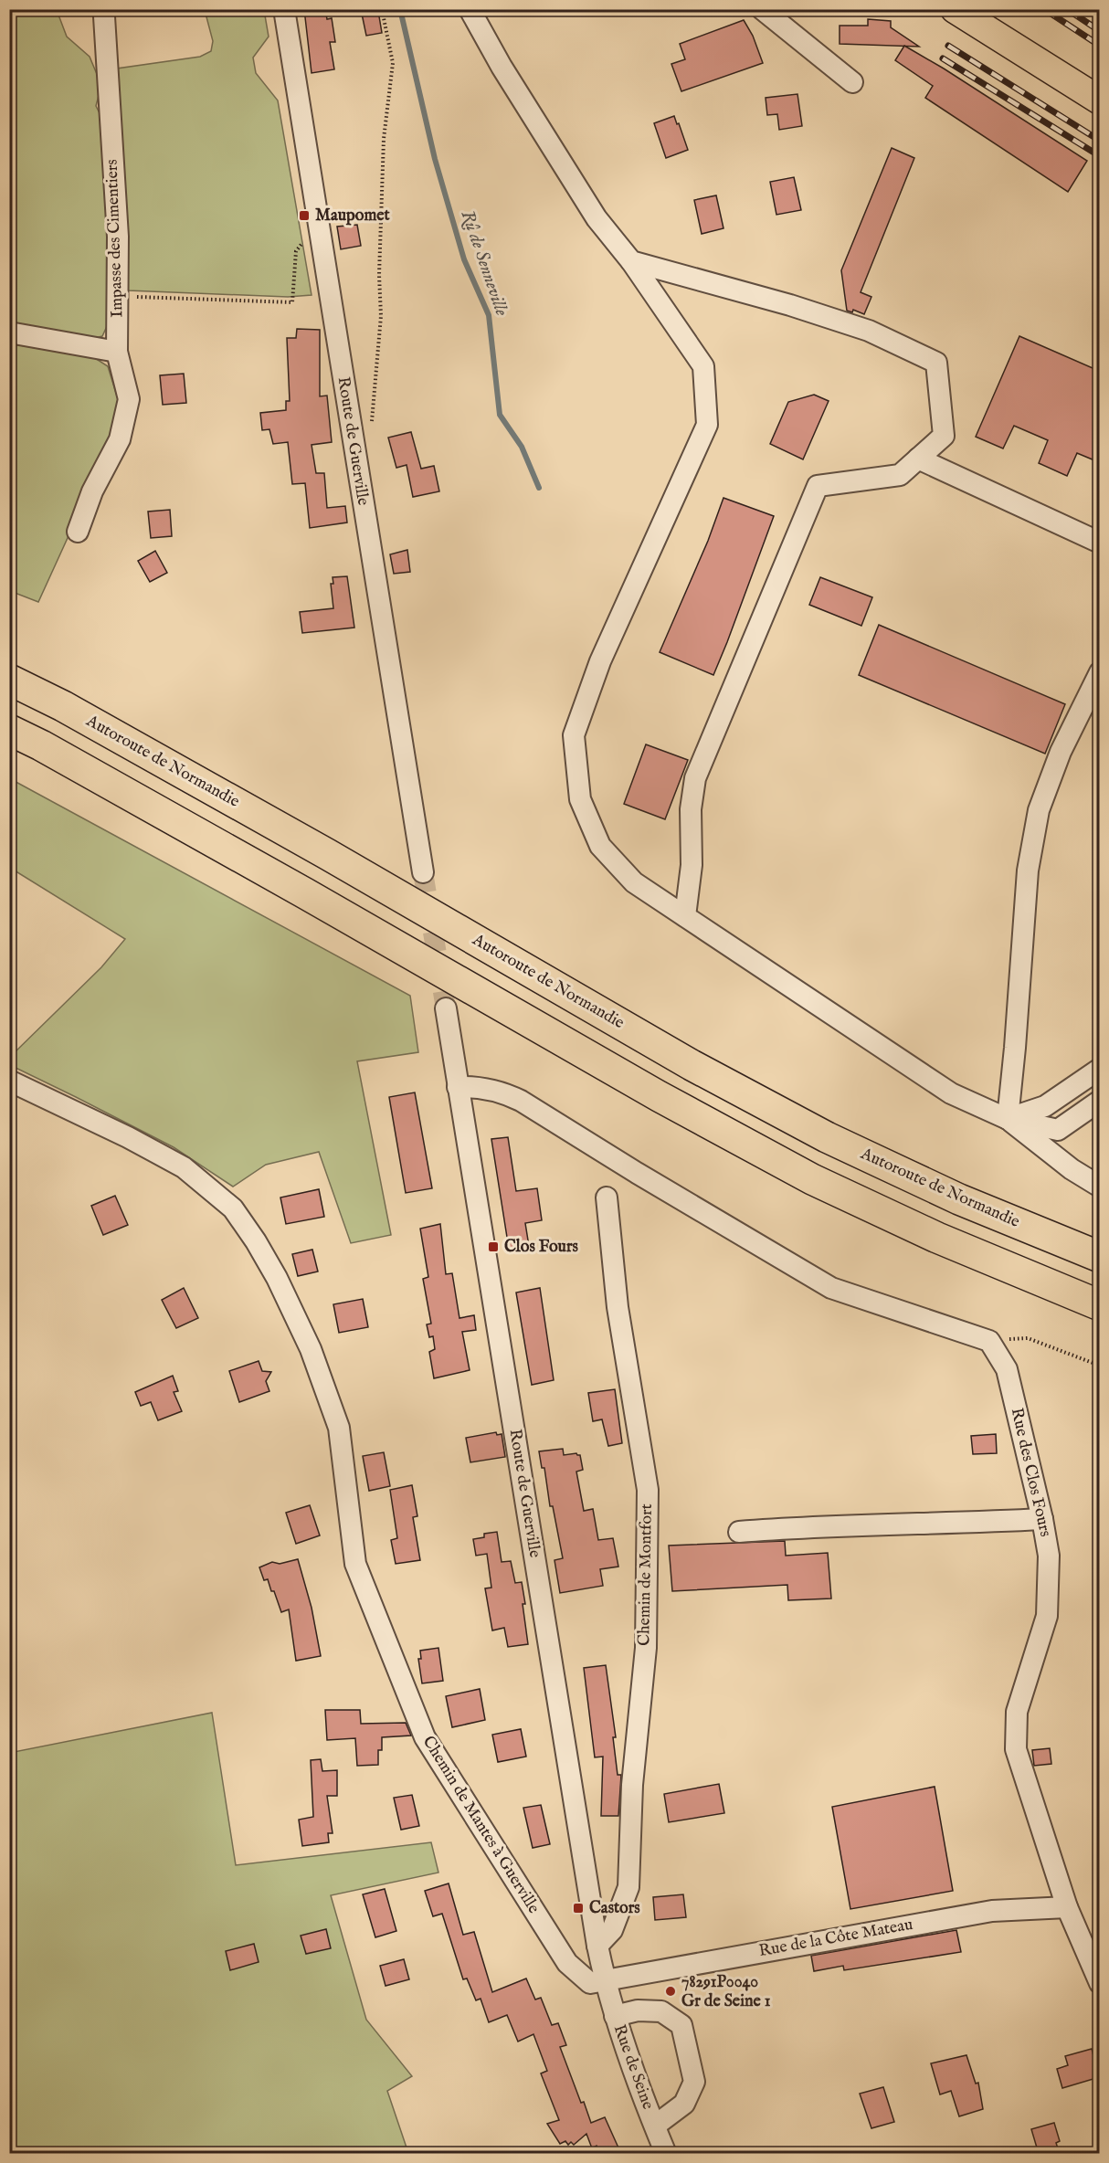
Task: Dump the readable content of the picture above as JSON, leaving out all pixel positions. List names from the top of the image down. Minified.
{"streets":{"highway":["Autoroute de Normandie"],"street":["Impasse des Cimentiers","Route de Guerville","Rue des Clos Fours","Chemin de Montfort","Chemin de Mantes à Guerville","Rue de la Côte Mateau","Rue de Seine"]},"crossings":[["Route de Guerville","Chemin de Montfort"],["Route de Guerville","Chemin de Mantes à Guerville"],["Route de Guerville","Rue de la Côte Mateau"],["Route de Guerville","Rue de Seine"],["Rue des Clos Fours","Rue de la Côte Mateau"],["Chemin de Mantes à Guerville","Rue de la Côte Mateau"],["Chemin de Mantes à Guerville","Rue de Seine"],["Rue de la Côte Mateau","Rue de Seine"]],"water":["Rû de Senneville"],"places":{"transit":["Maupomet","Clos Fours","Castors"],"other":["78291P0040 Gr de Seine 1"]}}
